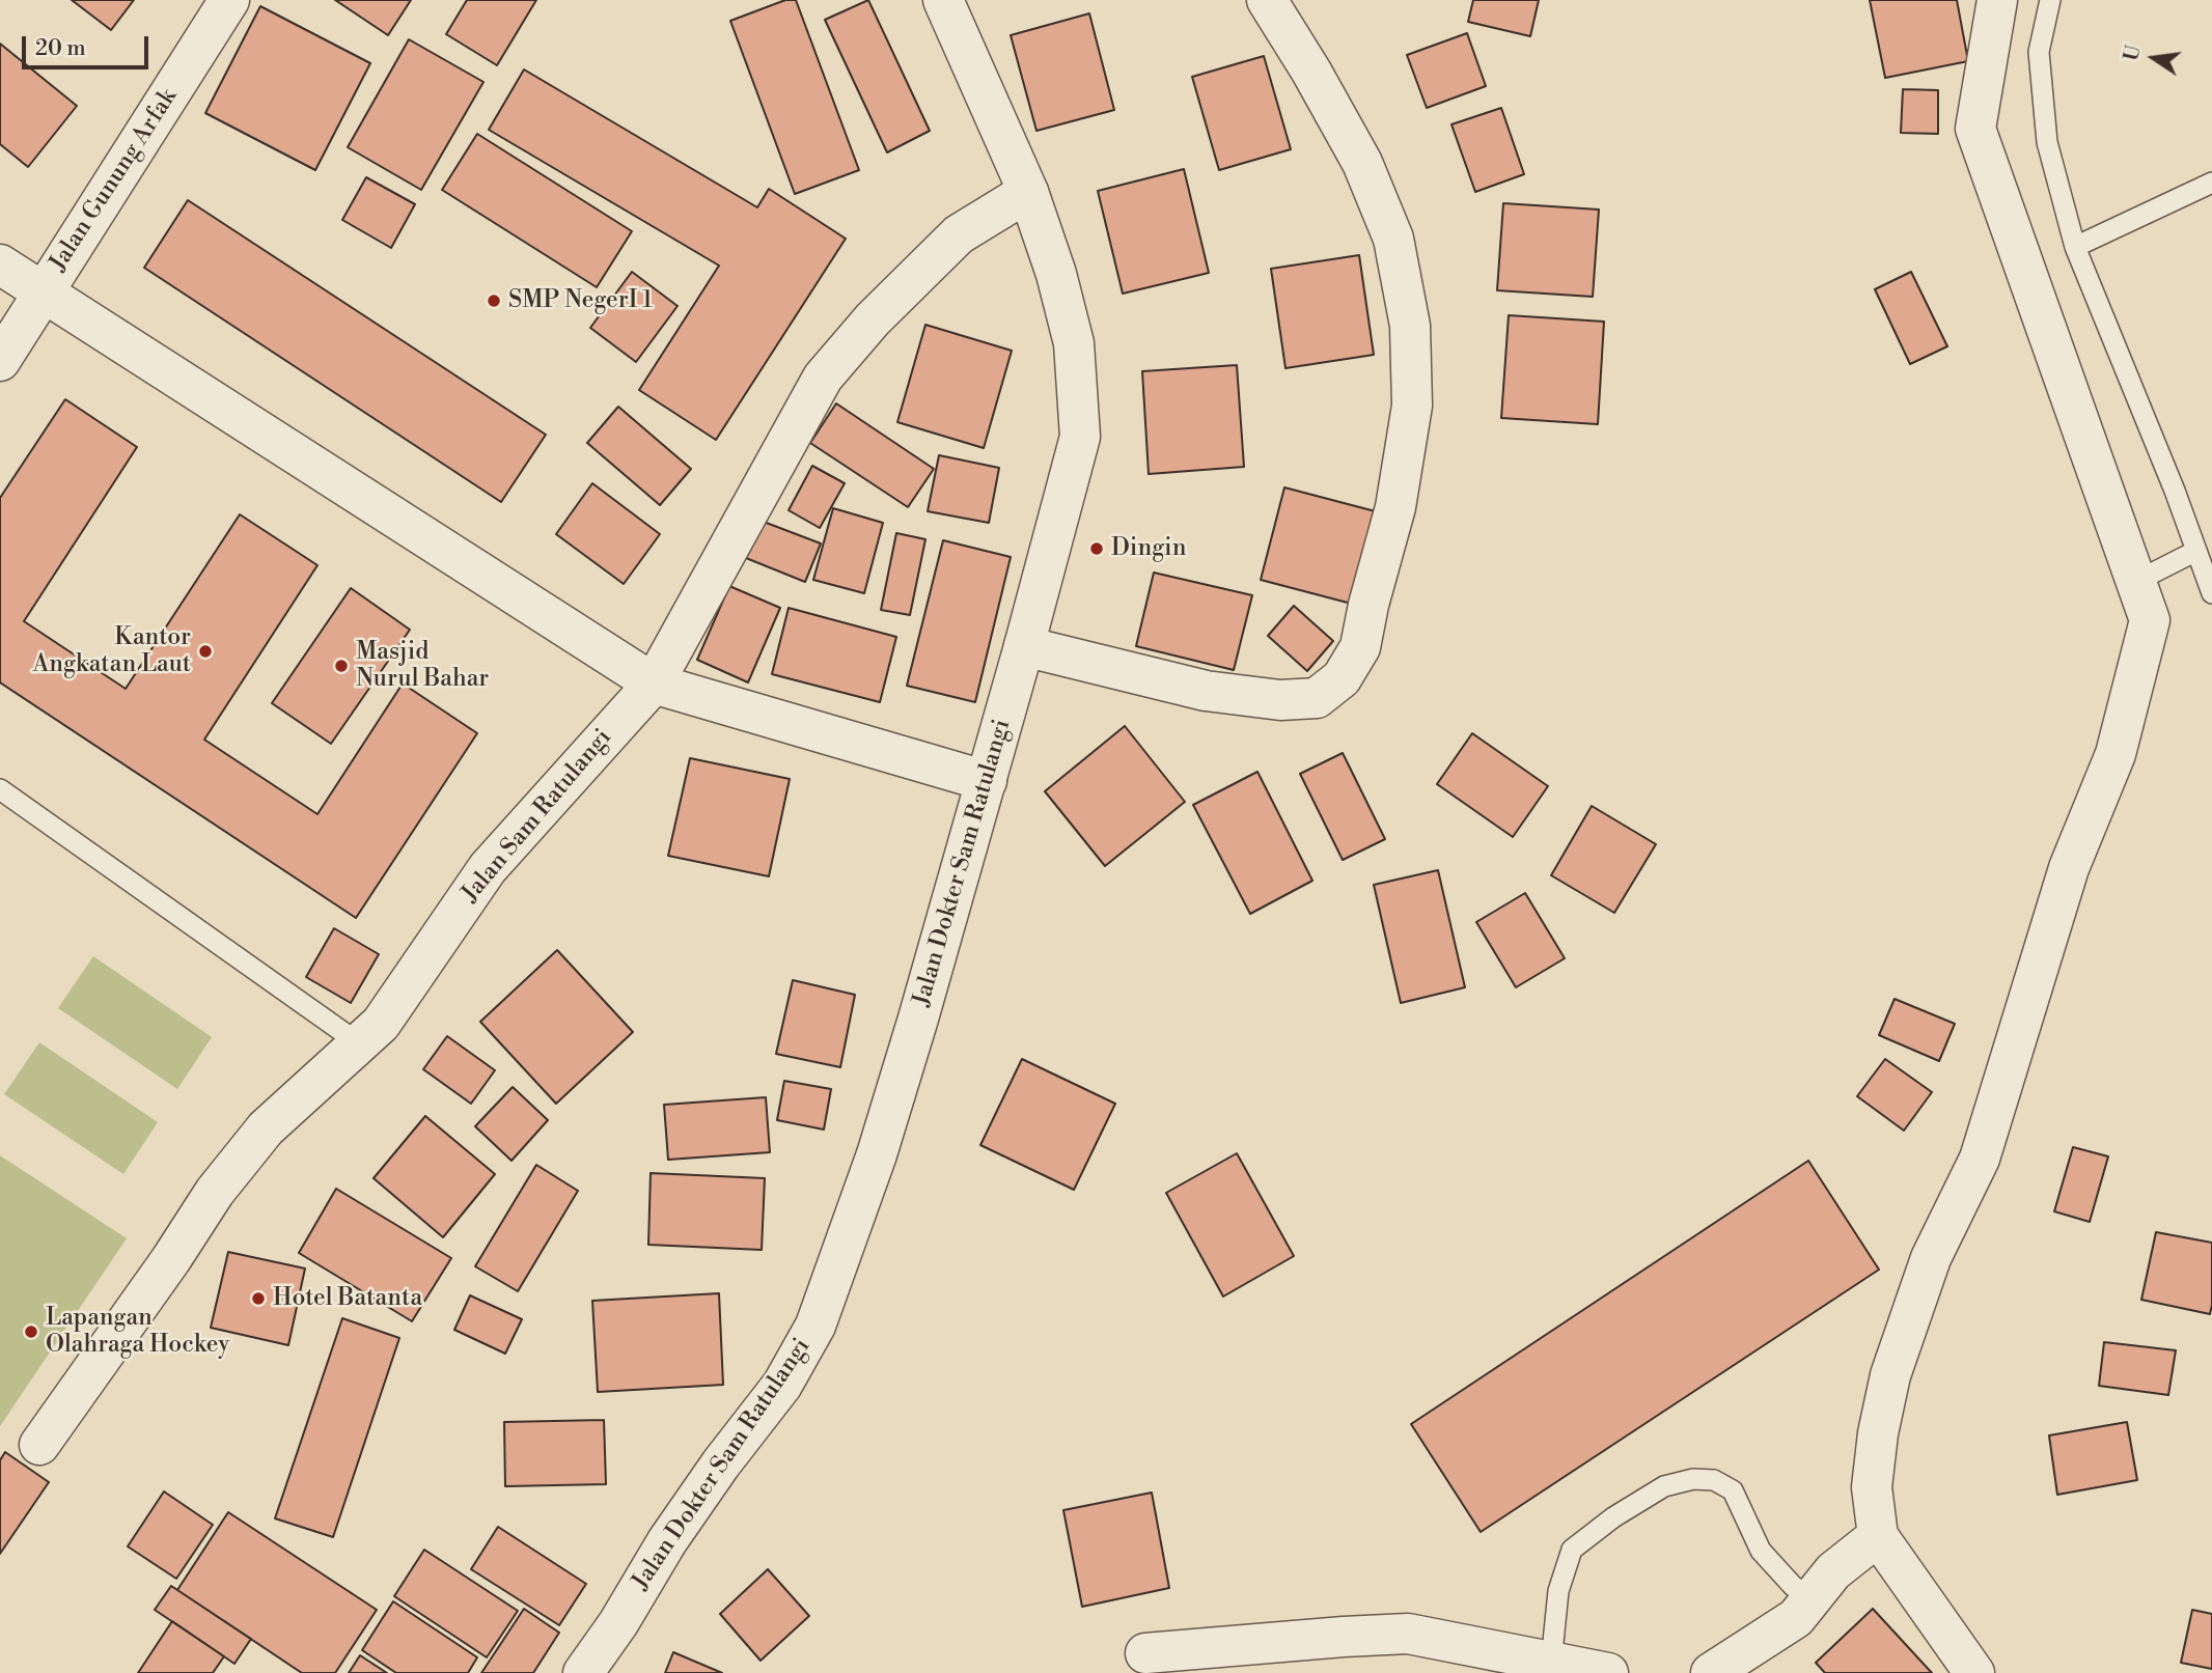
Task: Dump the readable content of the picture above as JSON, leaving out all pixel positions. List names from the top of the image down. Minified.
{"streets":{"street":["Jalan Gunung Arfak","Jalan Sam Ratulangi","Jalan Dokter Sam Ratulangi"]},"crossings":[["Jalan Sam Ratulangi","Jalan Dokter Sam Ratulangi"]],"places":["SMP NegerI 1","Dingin","Kantor Angkatan Laut","Masjid Nurul Bahar","Hotel Batanta","Lapangan Olahraga Hockey"],"scale_bar":"20 m","north":"left"}
